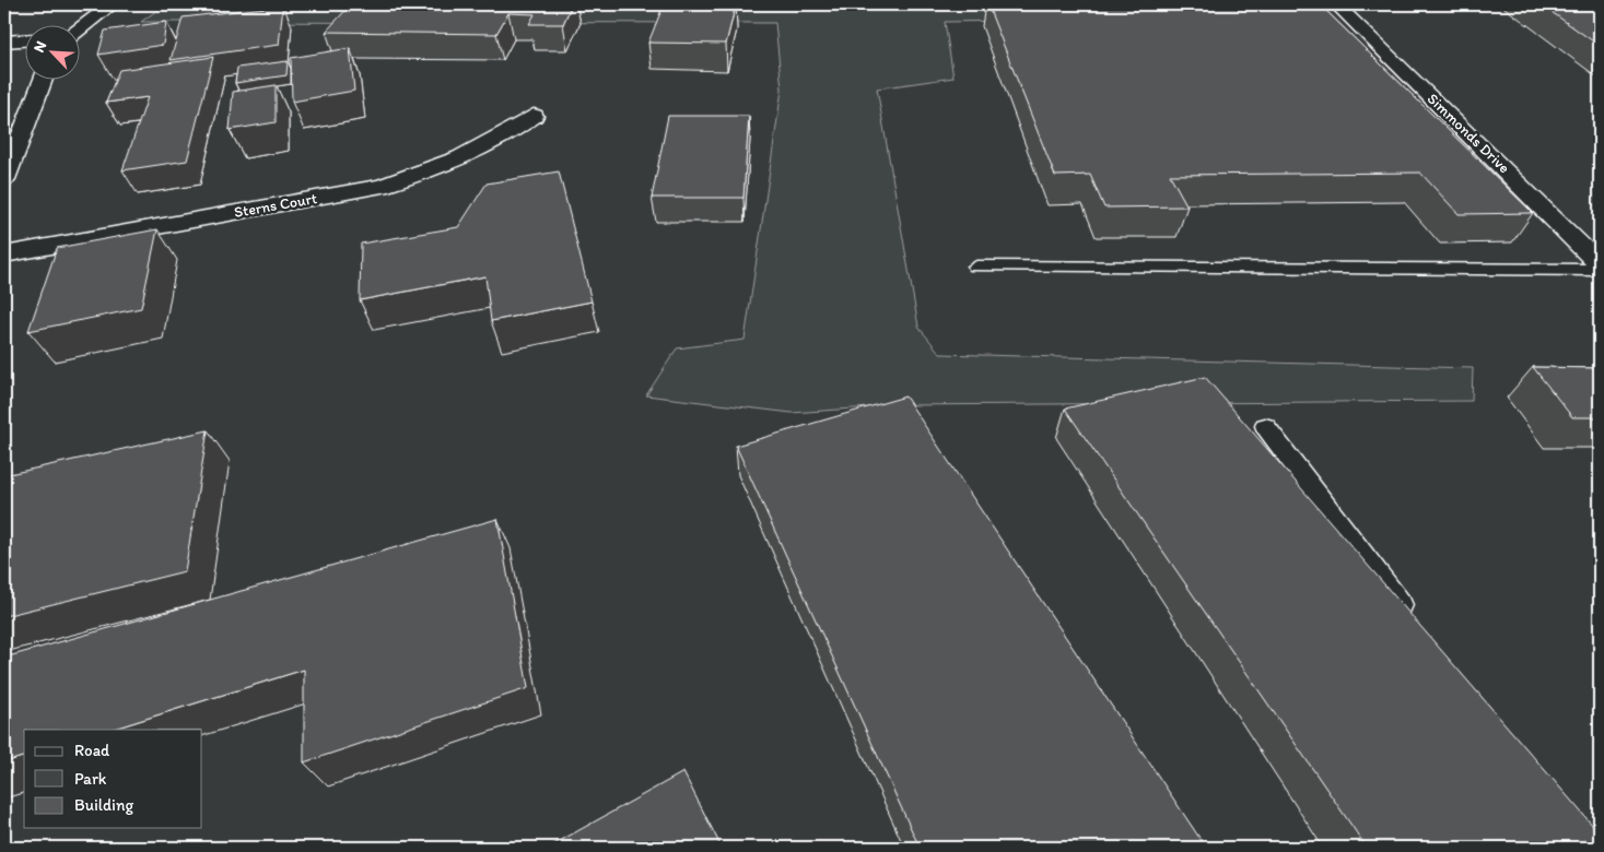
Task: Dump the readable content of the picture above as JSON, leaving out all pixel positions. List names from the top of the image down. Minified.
{"streets":{"street":["Simmonds Drive","Sterns Court"]},"legend":["Road","Park","Building"],"north":"top left"}
